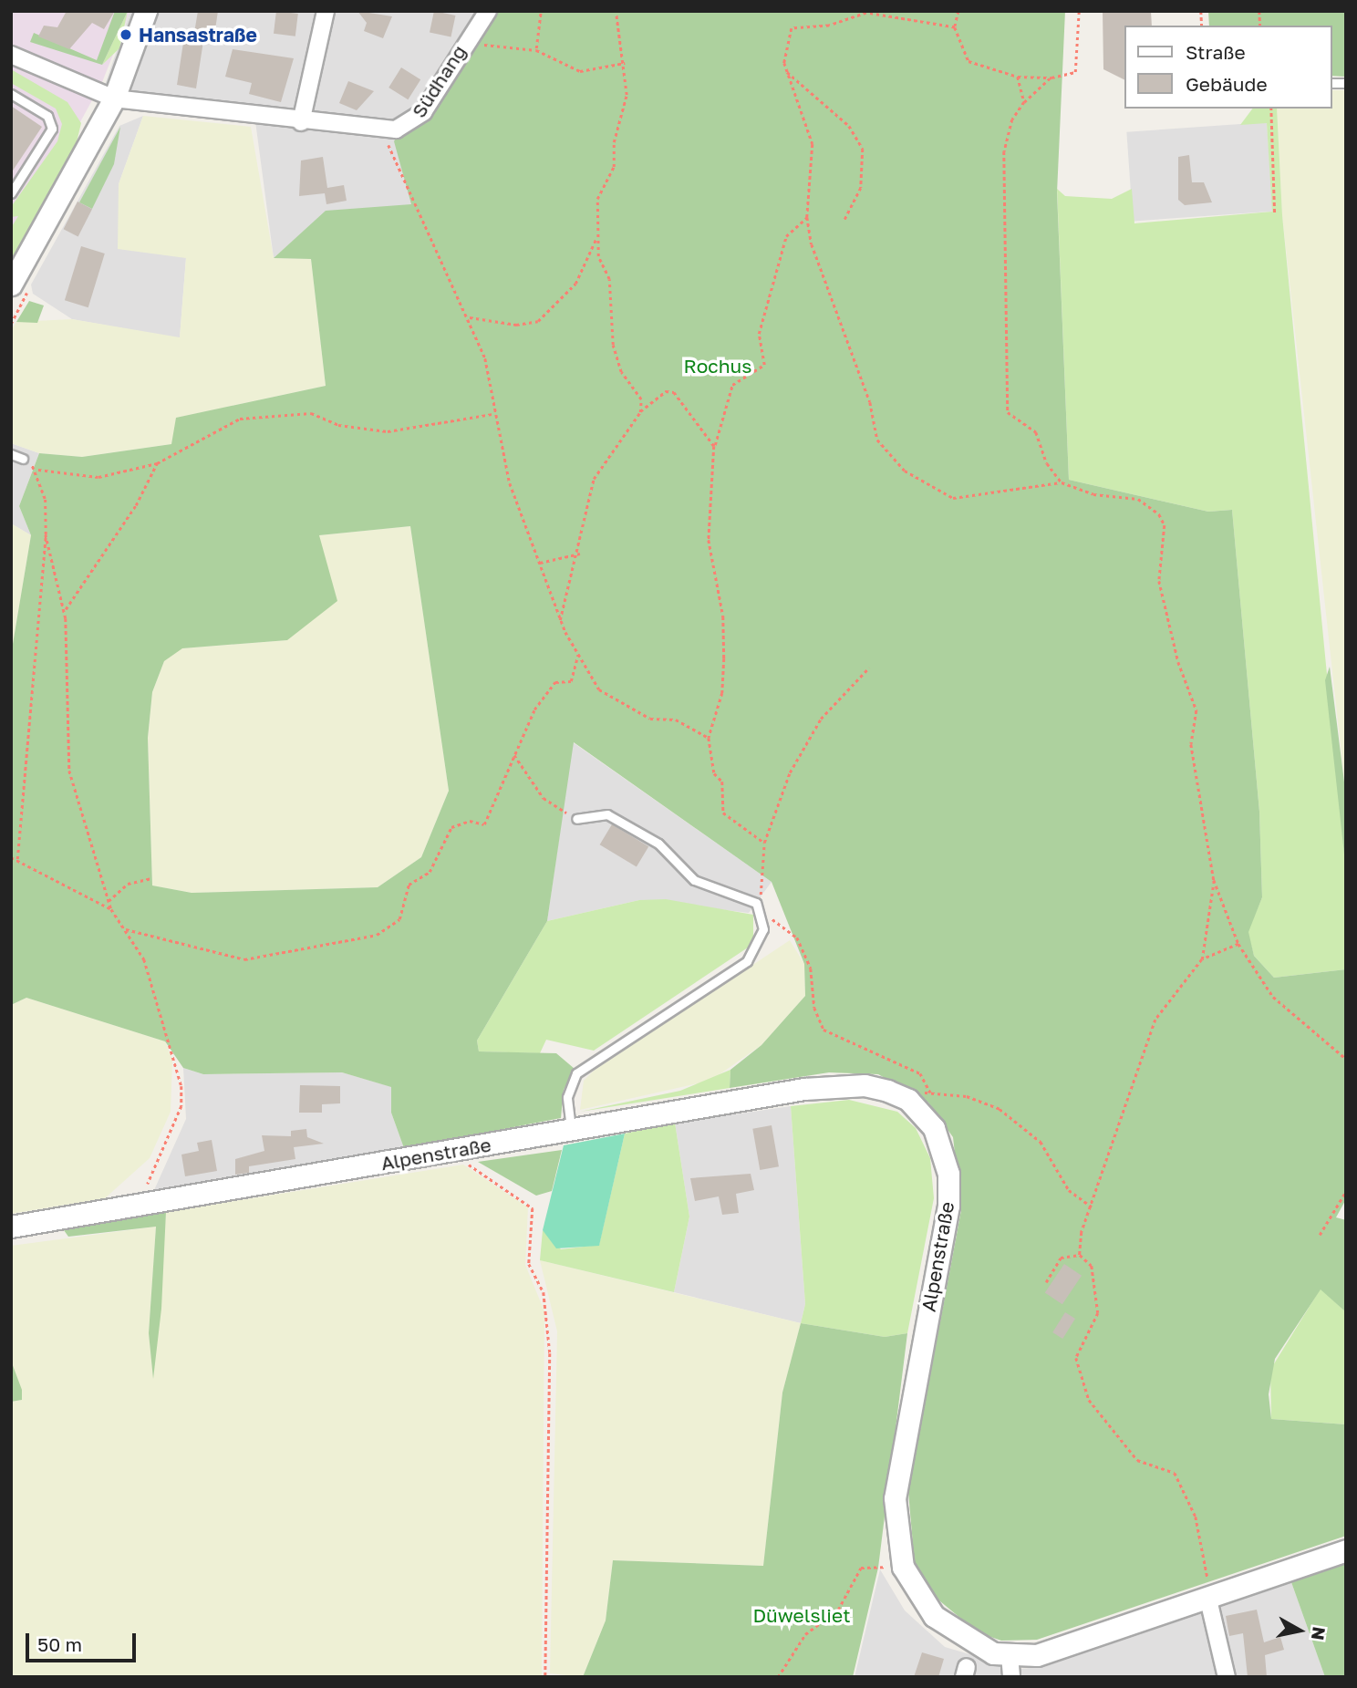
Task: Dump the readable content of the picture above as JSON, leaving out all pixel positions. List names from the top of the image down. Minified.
{"streets":{"street":["Südhang","Alpenstraße"]},"parks":["Rochus","Düwelsliet"],"places":["Hansastraße"],"legend":["Straße","Gebäude"],"scale_bar":"50 m","north":"right"}
